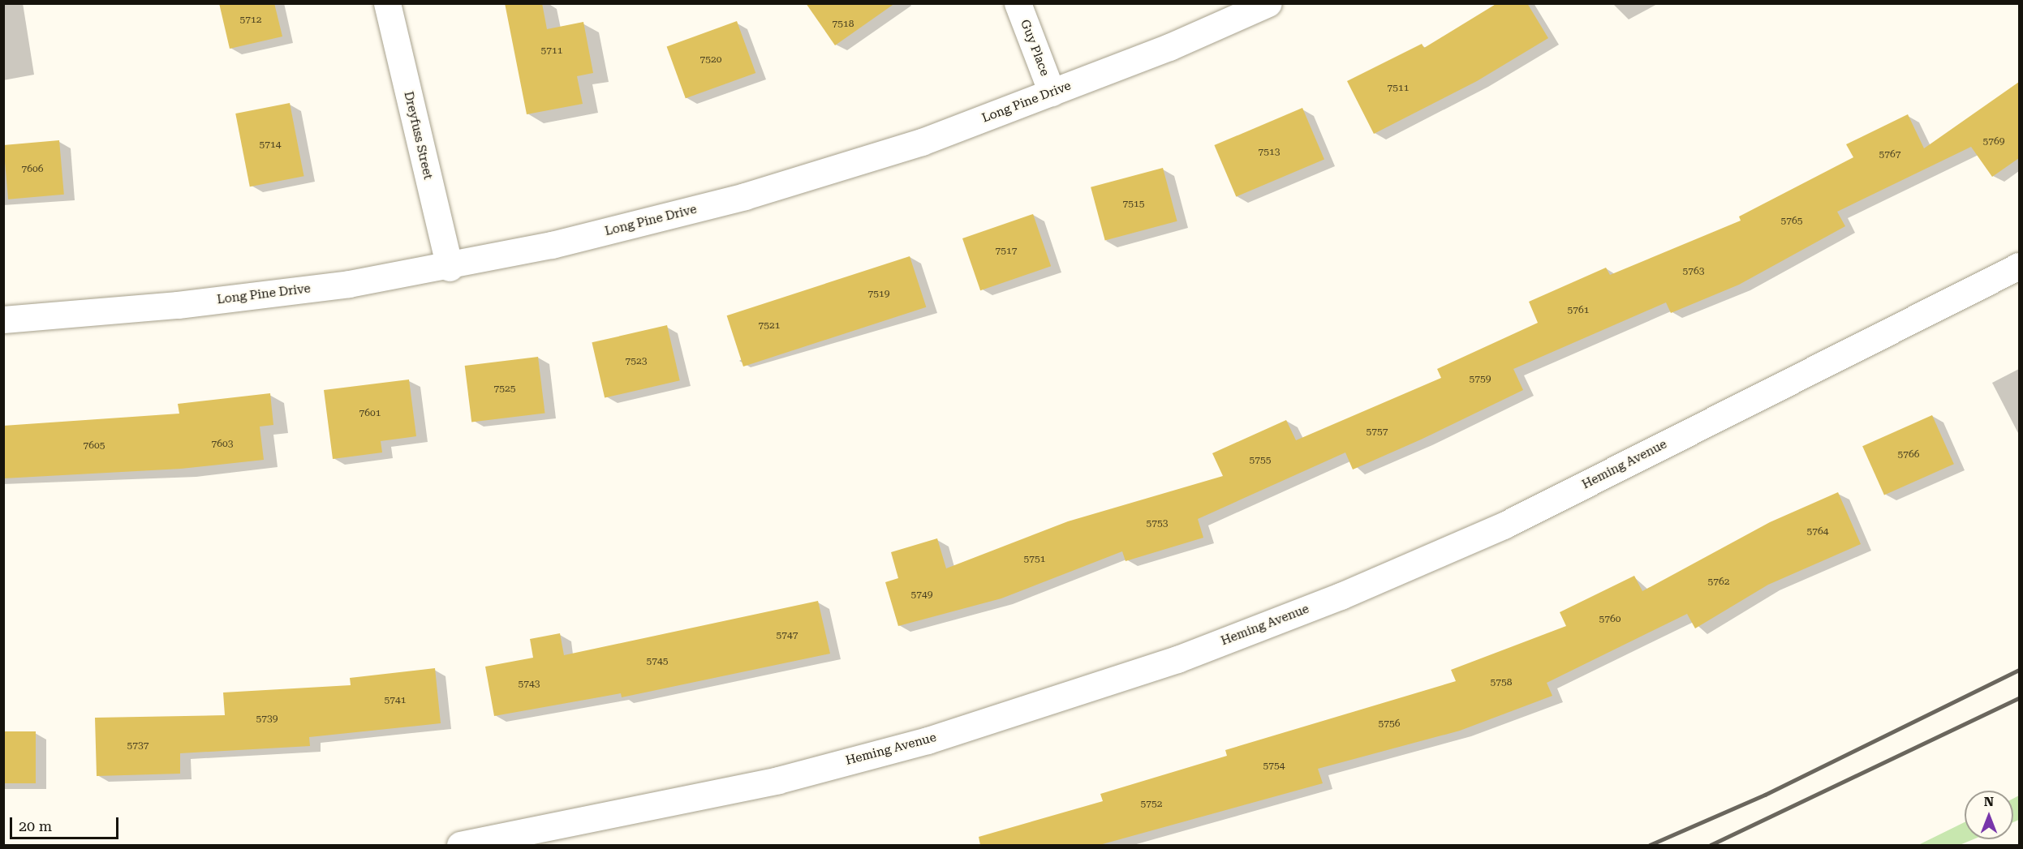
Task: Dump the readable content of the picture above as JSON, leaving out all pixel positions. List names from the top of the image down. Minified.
{"streets":{"street":["Guy Place","Long Pine Drive","Dreyfuss Street","Heming Avenue"]},"crossings":[["Guy Place","Long Pine Drive"],["Long Pine Drive","Dreyfuss Street"]],"house_numbers":["5712","7518","5711","7520","7511","5769","5714","7513","5767","7606","7515","5765","7517","5763","7519","5761","7521","7523","5759","7525","7601","5757","7603","7605","5766","5755","5753","5764","5751","5762","5749","5760","5747","5745","5758","5743","5741","5739","5756","5737","5754","5752"],"scale_bar":"20 m","north":"top"}
